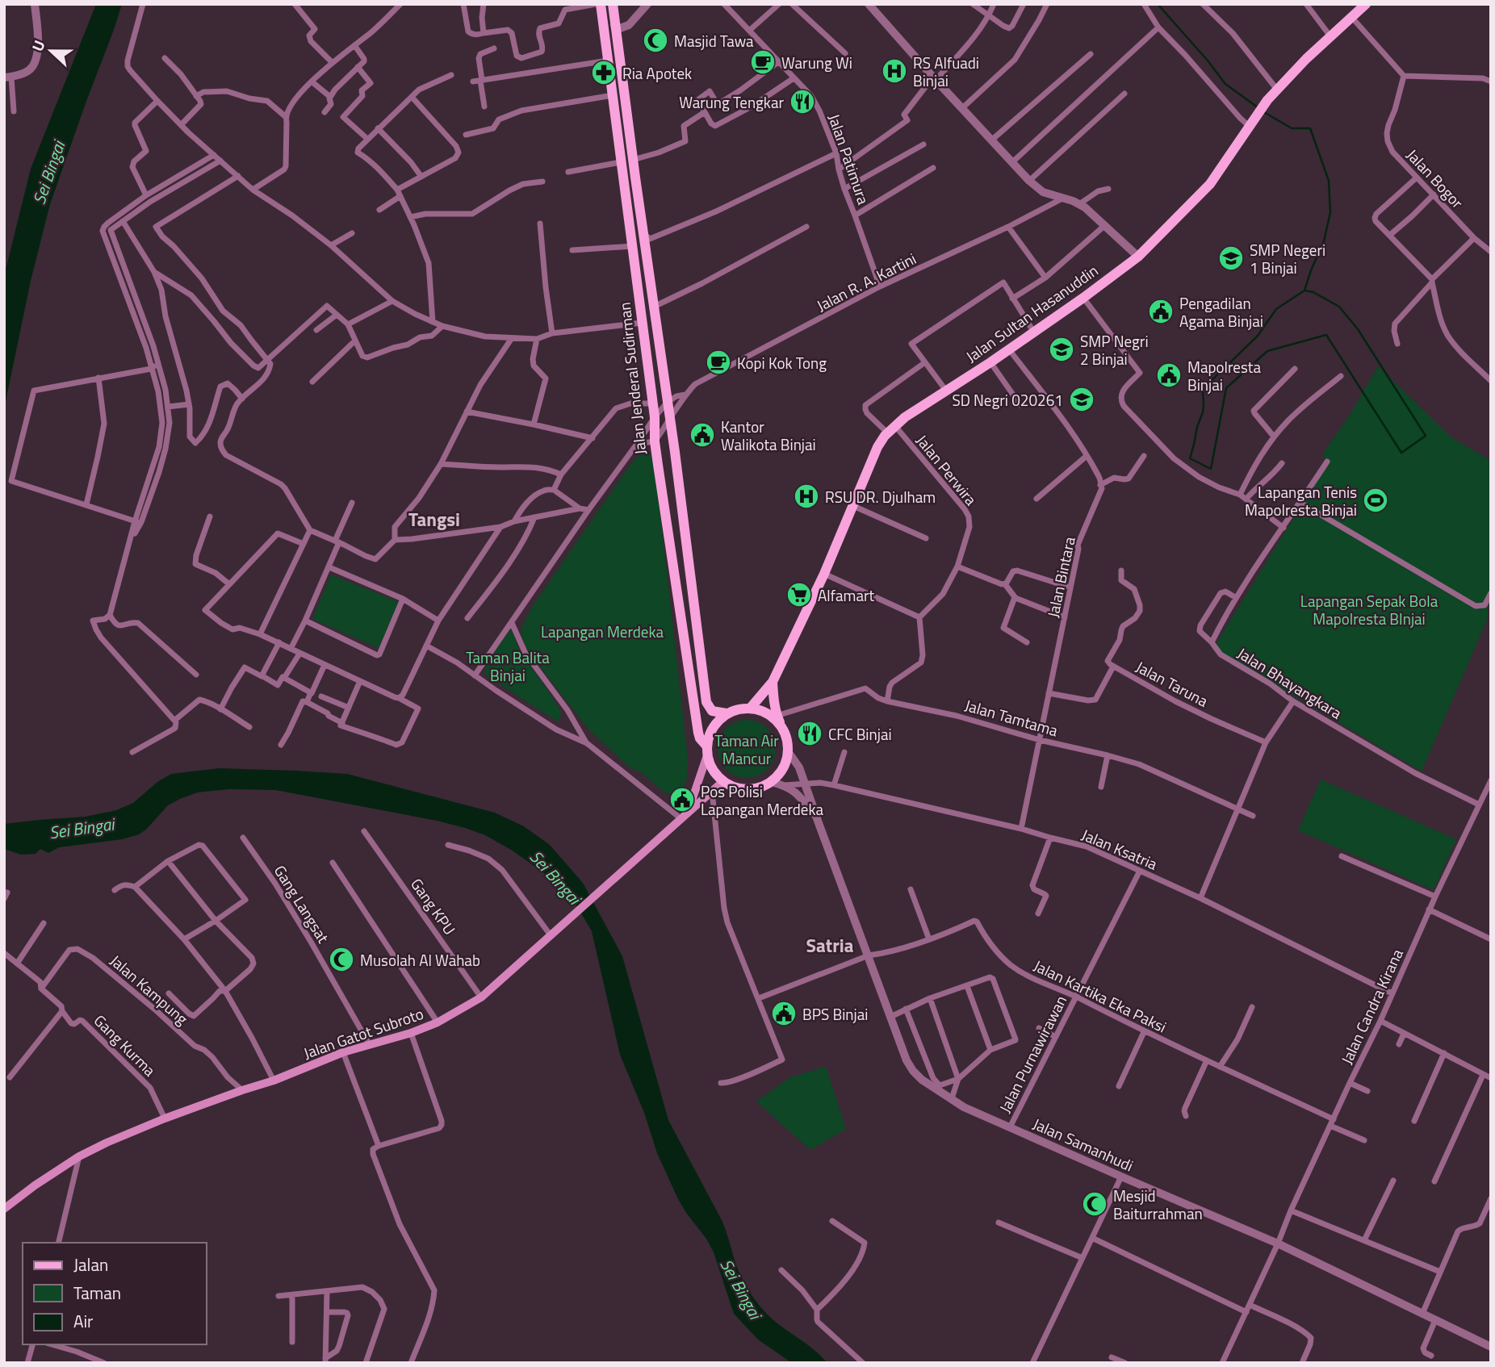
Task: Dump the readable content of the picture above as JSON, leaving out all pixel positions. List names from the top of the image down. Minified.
{"streets":{"main road":["Jalan Sultan Hasanuddin","Jalan Jenderal Sudirman","Jalan Gatot Subroto"],"street":["Jalan Patimura","Jalan Bogor","Jalan R. A. Kartini","Jalan Perwira","Jalan Bintara","Jalan Bhayangkara","Jalan Taruna","Jalan Tamtama","Jalan Ksatria","Gang Langsat","Gang KPU","Jalan Kampung","Jalan Kartika Eka Paksi","Jalan Candra Kirana","Gang Kurma","Jalan Purnawirawan","Jalan Samanhudi"]},"crossings":[["Jalan Patimura","Jalan R. A. Kartini"],["Jalan R. A. Kartini","Jalan Jenderal Sudirman"],["Jalan Sultan Hasanuddin","Jalan Jenderal Sudirman"],["Jalan Sultan Hasanuddin","Jalan Perwira"],["Jalan Sultan Hasanuddin","Jalan Gatot Subroto"],["Jalan Sultan Hasanuddin","Jalan Samanhudi"],["Jalan Jenderal Sudirman","Jalan Gatot Subroto"],["Jalan Jenderal Sudirman","Jalan Samanhudi"],["Jalan Bintara","Jalan Taruna"],["Jalan Bintara","Jalan Tamtama"],["Jalan Bintara","Jalan Ksatria"],["Jalan Bhayangkara","Jalan Candra Kirana"],["Jalan Ksatria","Jalan Candra Kirana"],["Jalan Ksatria","Jalan Purnawirawan"],["Jalan Ksatria","Jalan Samanhudi"],["Gang Langsat","Jalan Gatot Subroto"],["Gang KPU","Jalan Gatot Subroto"],["Jalan Kampung","Jalan Gatot Subroto"],["Jalan Kartika Eka Paksi","Jalan Candra Kirana"],["Jalan Kartika Eka Paksi","Jalan Purnawirawan"],["Jalan Kartika Eka Paksi","Jalan Samanhudi"],["Jalan Candra Kirana","Jalan Samanhudi"],["Jalan Gatot Subroto","Gang Kurma"],["Jalan Gatot Subroto","Jalan Samanhudi"],["Jalan Purnawirawan","Jalan Samanhudi"]],"districts":["Tangsi","Satria"],"water":["Sei Bingai"],"parks":["Lapangan Sepak Bola Mapolresta BInjai","Lapangan Merdeka","Taman Balita Binjai","Taman Air Mancur"],"places":{"mosque":["Masjid Tawa","Musolah Al Wahab","Mesjid Baiturrahman"],"cafe":["Warung Wi","Kopi Kok Tong"],"hospital":["RS Alfuadi Binjai","RSU DR. Djulham"],"pharmacy":["Ria Apotek"],"restaurant":["Warung Tengkar","CFC Binjai"],"school or university":["SMP Negeri 1 Binjai","SMP Negri 2 Binjai","SD Negri 020261"],"public building":["Pengadilan Agama Binjai","Mapolresta Binjai","Kantor Walikota Binjai","Pos Polisi Lapangan Merdeka","BPS Binjai"],"sports":["Lapangan Tenis Mapolresta Binjai"],"supermarket":["Alfamart"]},"legend":["Jalan","Taman","Air"],"north":"left"}
